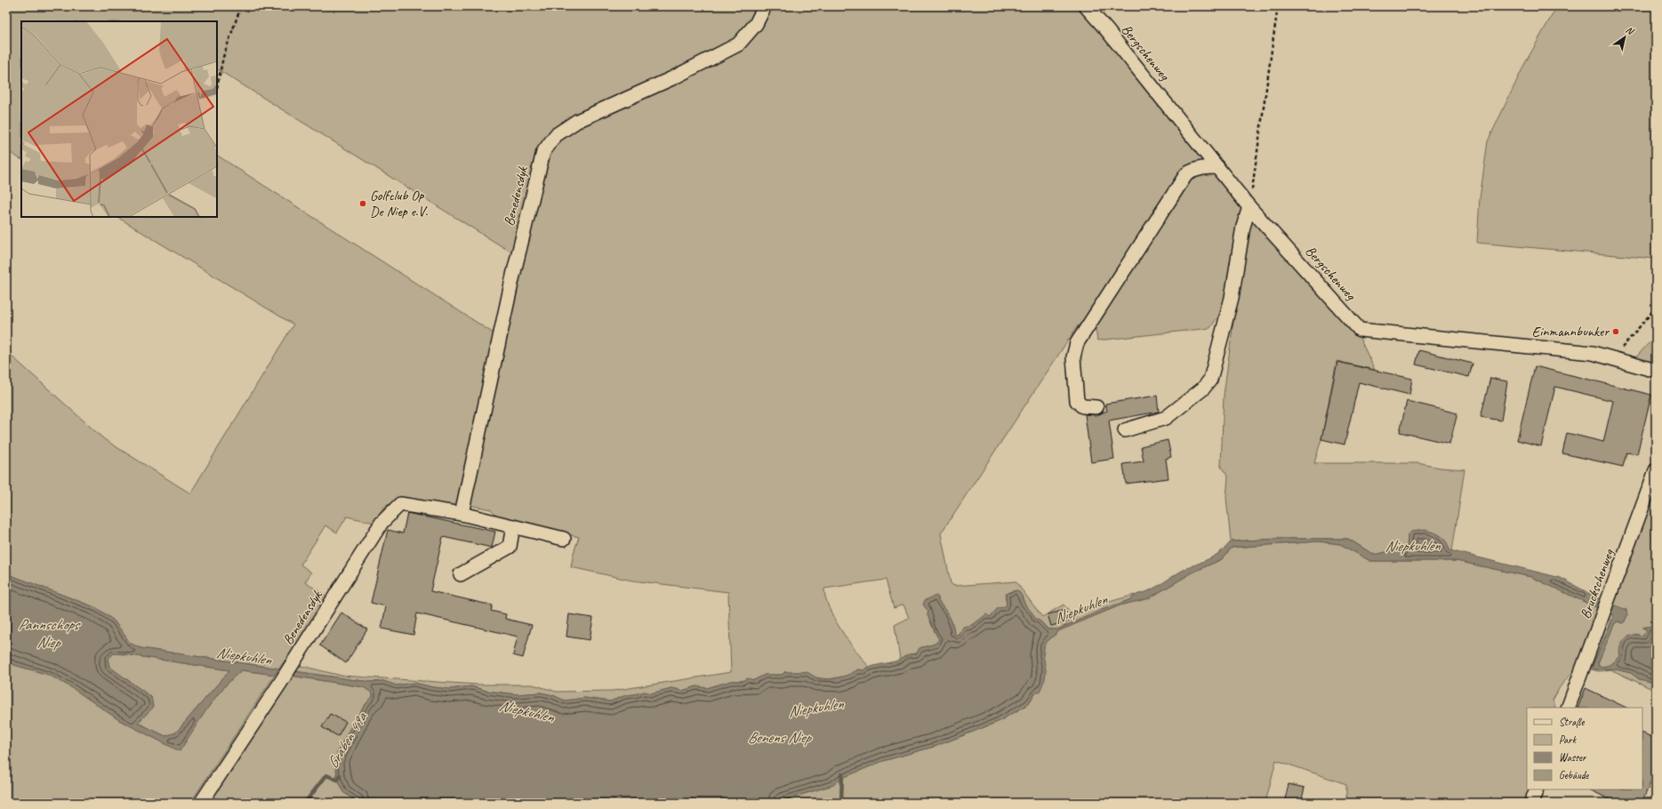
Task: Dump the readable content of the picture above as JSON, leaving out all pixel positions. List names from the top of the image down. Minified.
{"streets":{"street":["Bergschenweg","Benedensdyk","Bruckschenweg"]},"water":["Niepkuhlen","Pannschops Niep","Benens Niep","Graben 49a"],"places":["Golfclub Op De Niep e.V.","Einmannbunker"],"legend":["Straße","Park","Wasser","Gebäude"],"north":"top right"}
